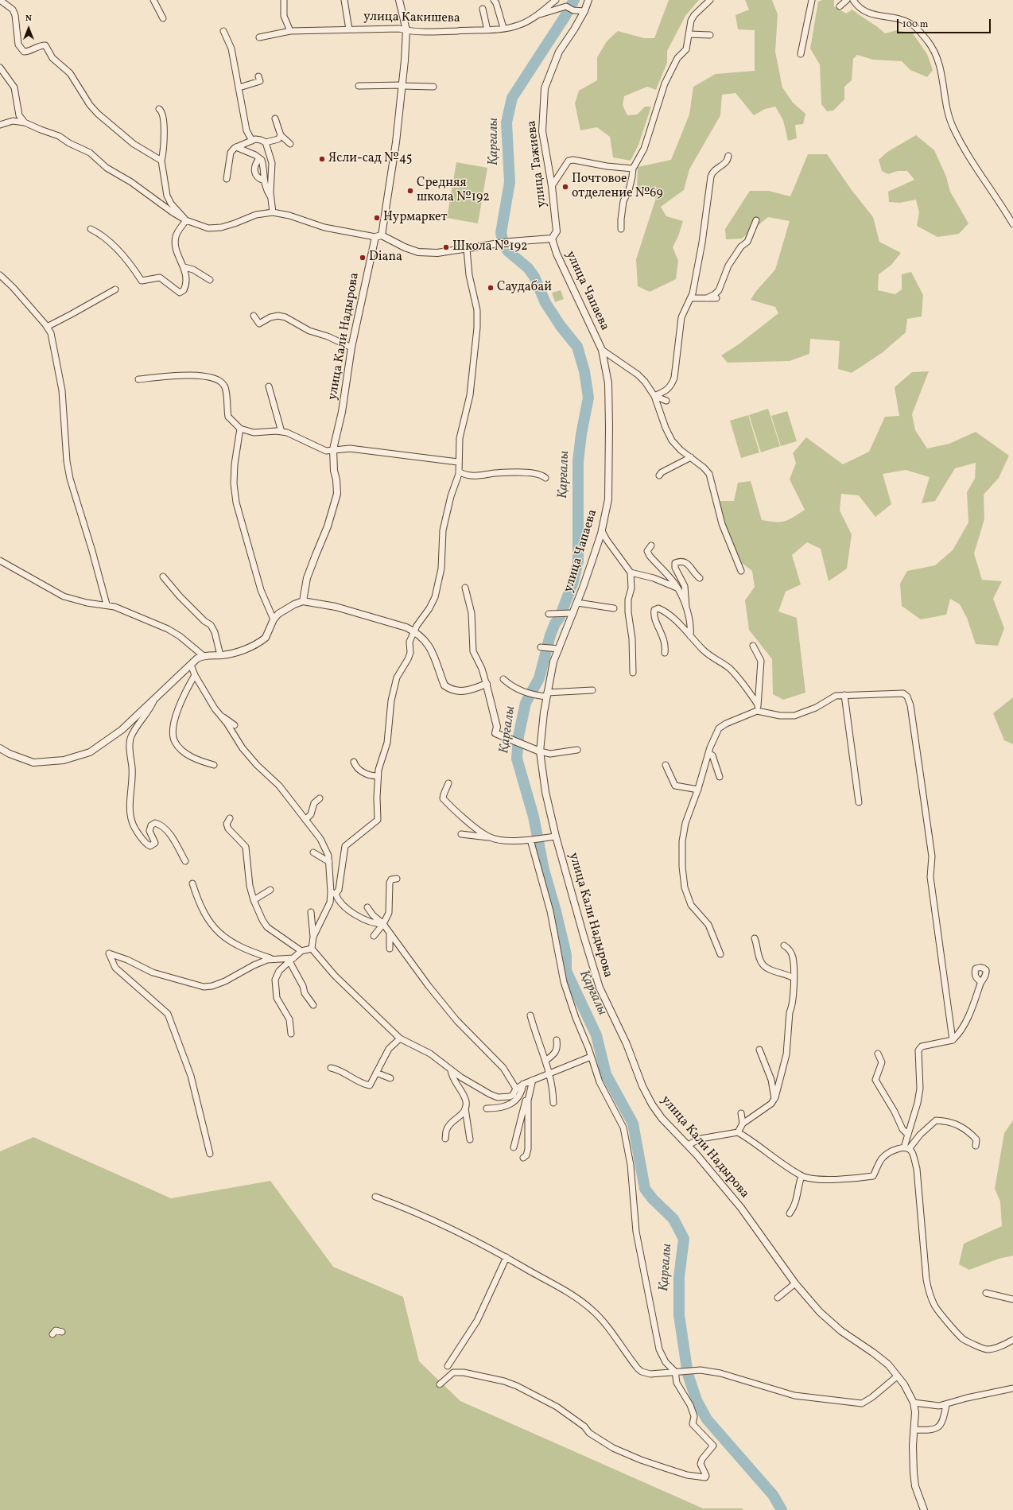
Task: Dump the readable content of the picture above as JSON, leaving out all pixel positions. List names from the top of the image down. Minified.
{"streets":{"street":["улица Какишева","улица Тажиева","улица Чапаева","улица Кали Надырова"]},"crossings":[["улица Какишева","улица Кали Надырова"],["улица Тажиева","улица Чапаева"],["улица Чапаева","улица Кали Надырова"]],"water":["Қарғалы"],"places":["Ясли-сад №45","Почтовое отделение №69","Средняя школа №192","Нурмаркет","Школа №192","Diana","Саудабай"],"scale_bar":"100 m","north":"top"}
